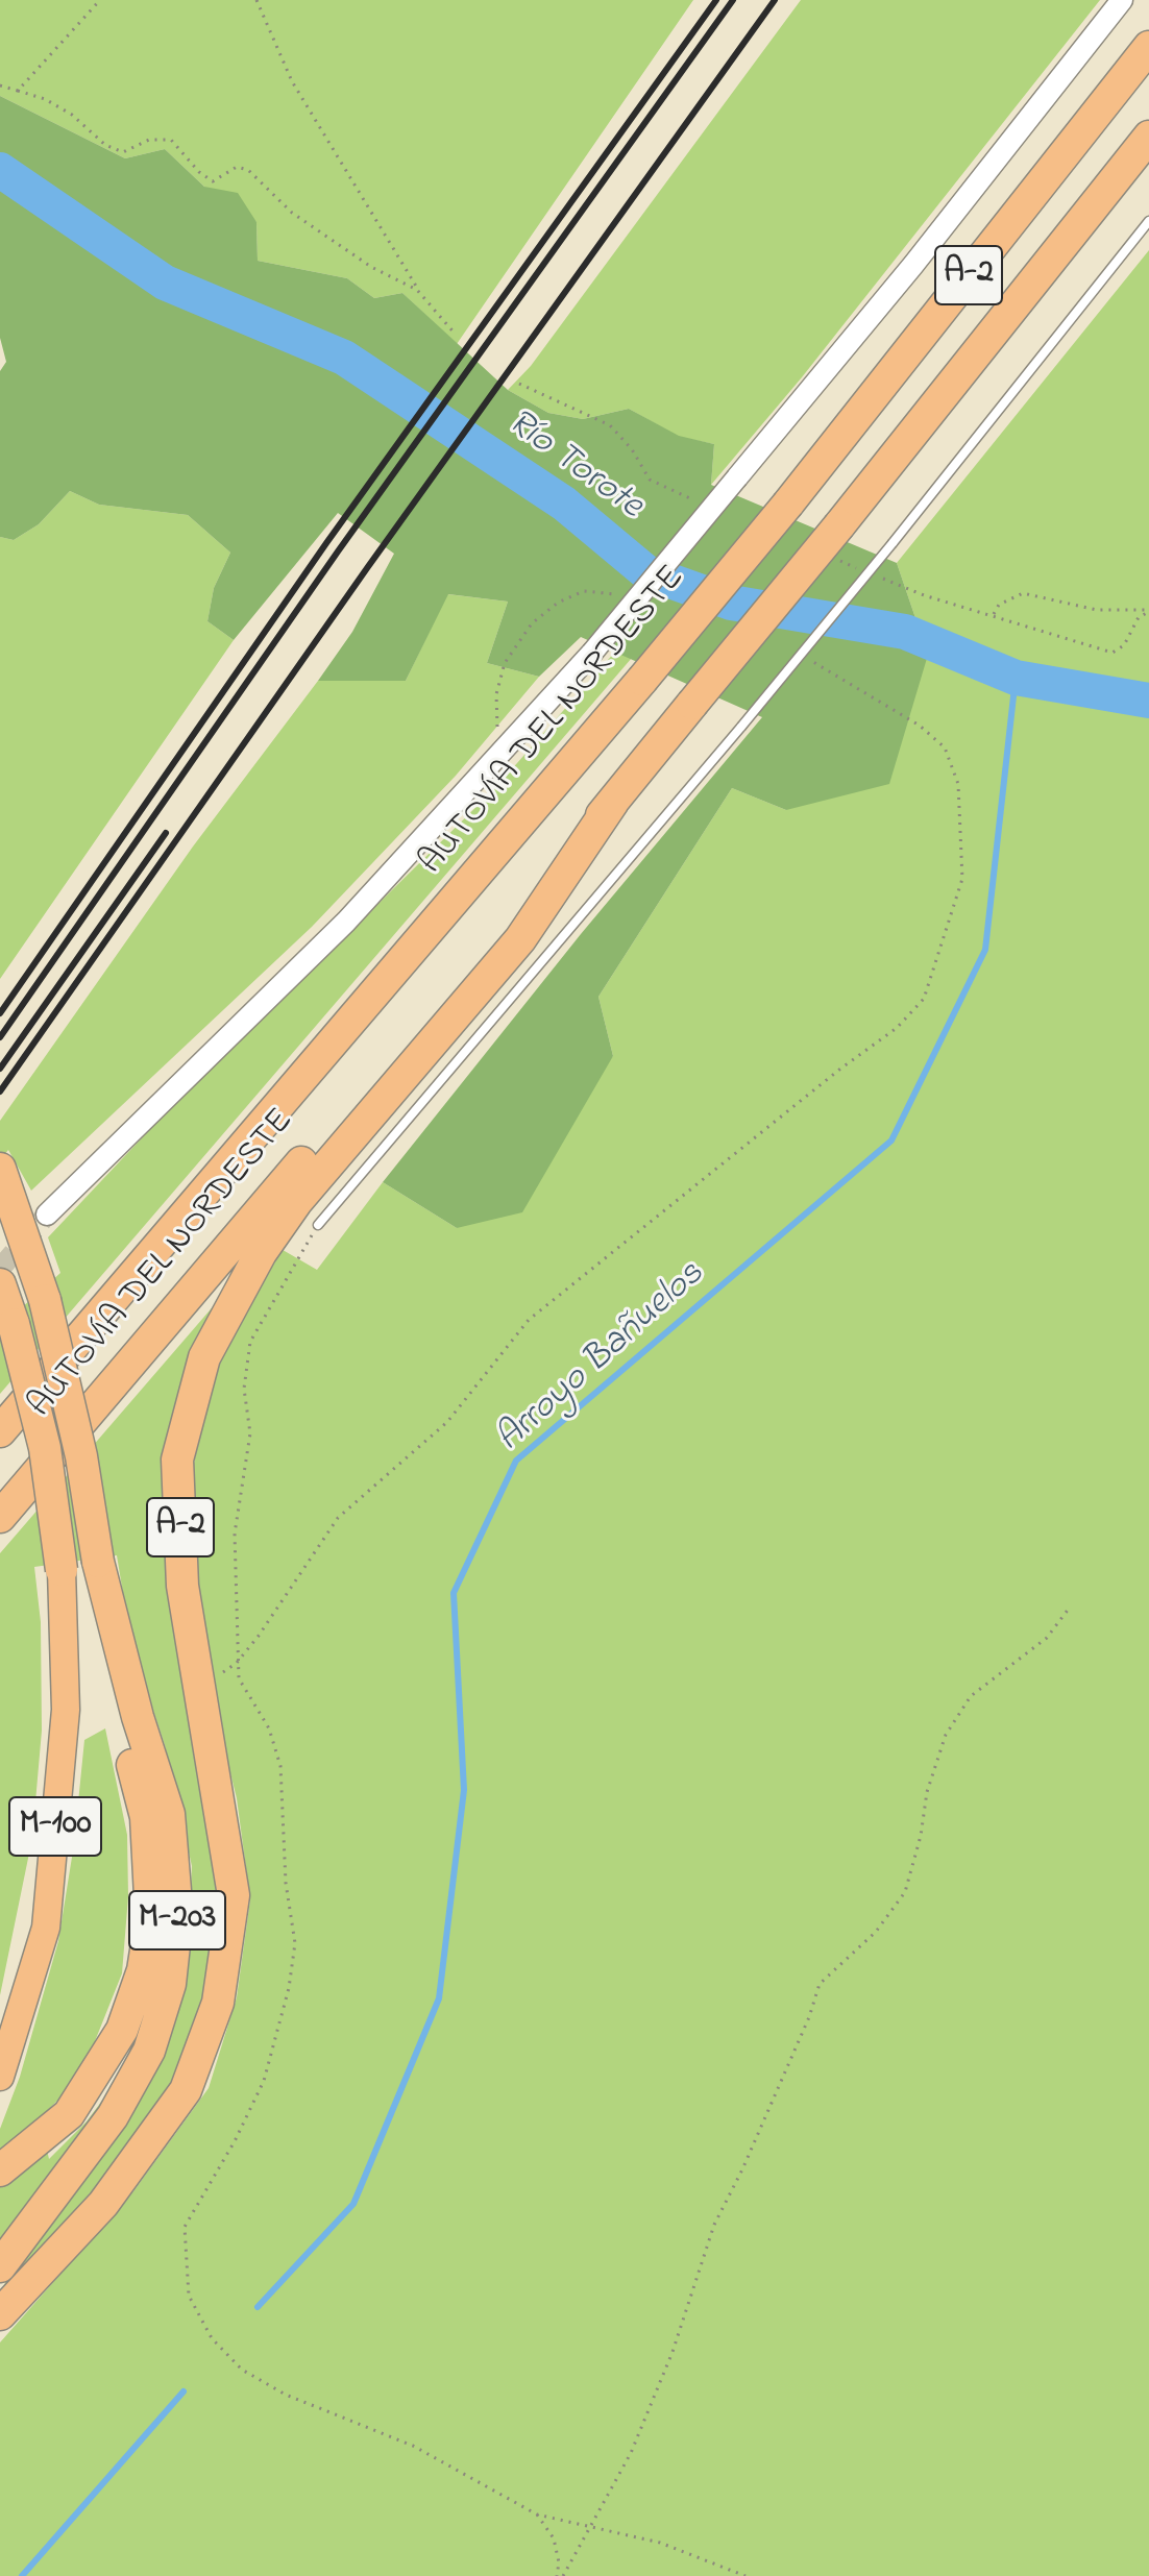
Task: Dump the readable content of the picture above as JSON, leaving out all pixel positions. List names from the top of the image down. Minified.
{"streets":{"highway":["A-2","AUTOVÍA DEL NORDESTE","M-100","M-203"]},"crossings":[["A-2","AUTOVÍA DEL NORDESTE"]],"water":["Río Torote","Arroyo Bañuelos"]}
